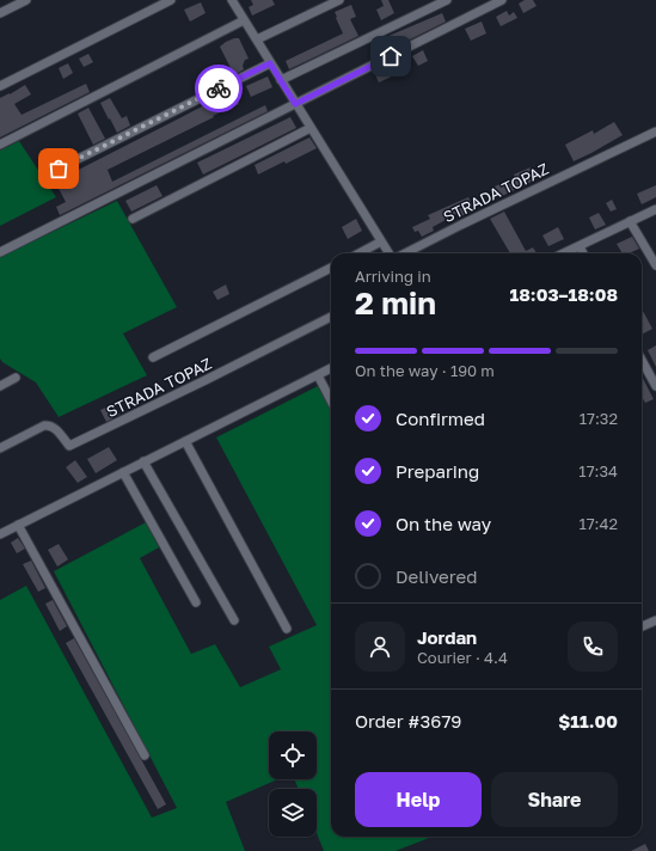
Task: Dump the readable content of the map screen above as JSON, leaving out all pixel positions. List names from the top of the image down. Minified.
{"streets":{"street":["STRADA TOPAZ"]},"page":{"heading":["2 min","Arriving in","18:03–18:08"],"panel":["Jordan","Courier · 4.4","Order #3679","$11.00"],"bar":"On the way · 190 m","list":[["Confirmed","17:32"],["Preparing","17:34"],["On the way","17:42"],"Delivered"],"buttons":["Help","Share"]}}
